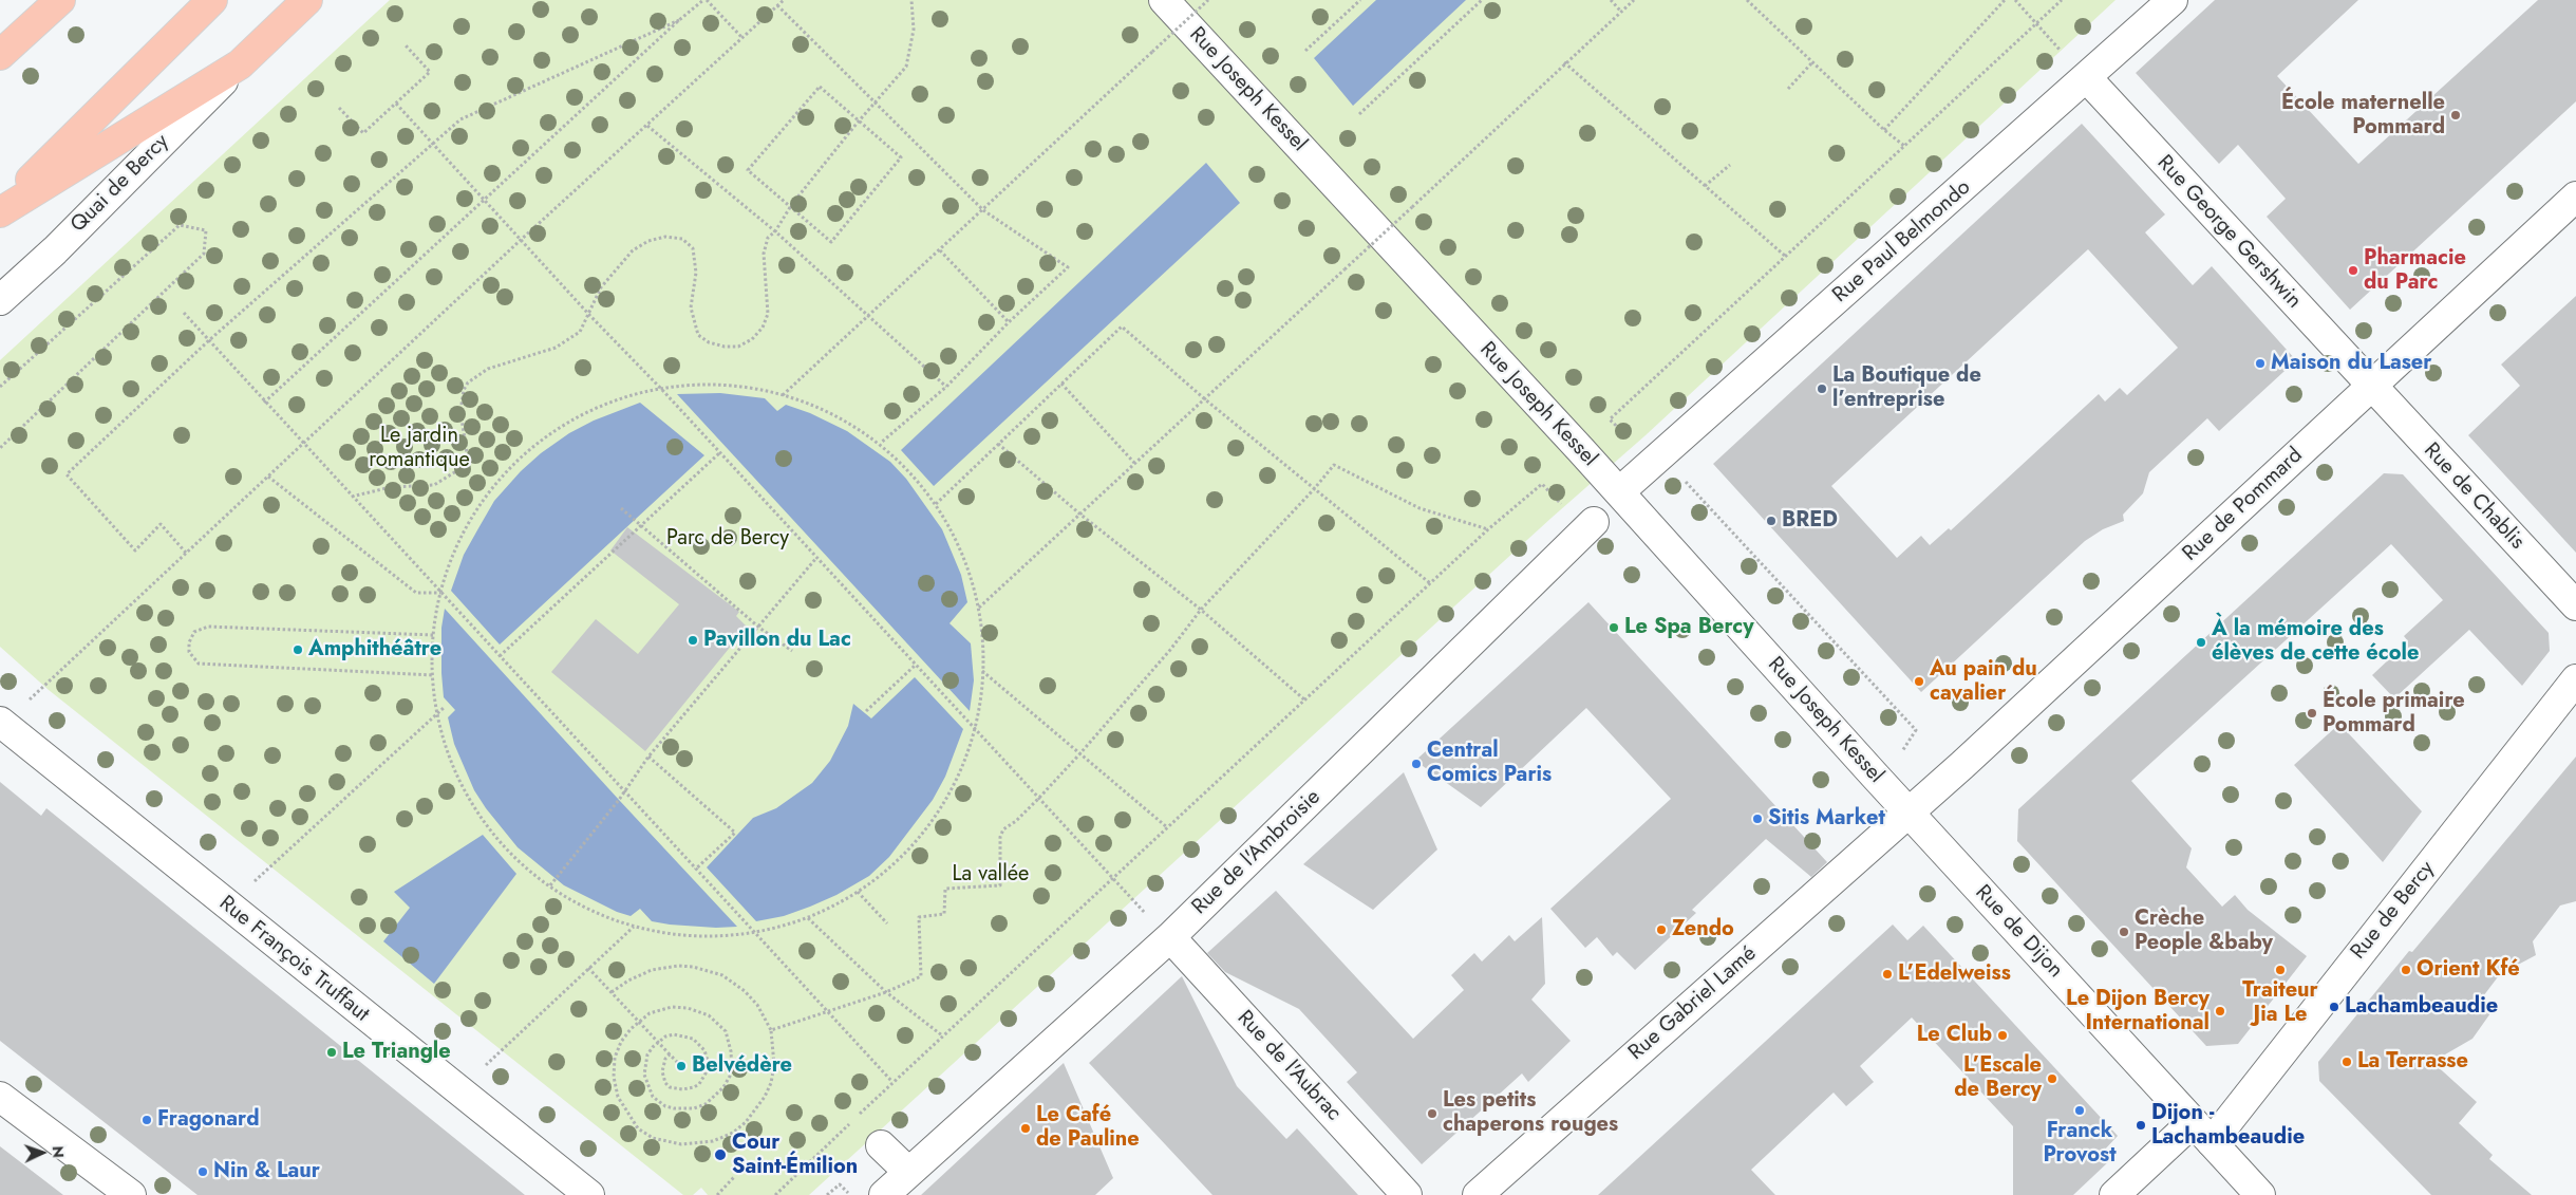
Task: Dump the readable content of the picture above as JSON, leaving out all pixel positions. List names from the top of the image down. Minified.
{"streets":{"street":["Rue Joseph Kessel","Quai de Bercy","Rue George Gershwin","Rue Paul Belmondo","Rue de Chablis","Rue de Pommard","Rue de l'Ambroisie","Rue de Bercy","Rue de Dijon","Rue François Truffaut","Rue Gabriel Lamé","Rue de l'Aubrac"]},"crossings":[["Rue Joseph Kessel","Rue de Pommard"],["Rue Joseph Kessel","Rue de Dijon"],["Rue Joseph Kessel","Rue Gabriel Lamé"],["Rue George Gershwin","Rue Paul Belmondo"],["Rue George Gershwin","Rue de Chablis"],["Rue George Gershwin","Rue de Pommard"],["Rue de Chablis","Rue de Pommard"],["Rue de Pommard","Rue de Dijon"],["Rue de Pommard","Rue Gabriel Lamé"],["Rue de l'Ambroisie","Rue de l'Aubrac"],["Rue de Bercy","Rue de Dijon"],["Rue de Dijon","Rue Gabriel Lamé"]],"parks":["Le jardin romantique","Parc de Bercy","La vallée"],"places":["École maternelle Pommard","Pharmacie du Parc","Maison du Laser","La Boutique de l’entreprise","BRED","Le Spa Bercy","Pavillon du Lac","À la mémoire des élèves de cette école","Amphithéâtre","Au pain du cavalier","École primaire Pommard","Central Comics Paris","Sitis Market","Zendo","Crèche People &baby","Traiteur Jia Le","Orient Kfé","L’Edelweiss","Lachambeaudie","Le Dijon Bercy International","Le Club","Le Triangle","La Terrasse","Belvédère","L’Escale de Bercy","Franck Provost","Les petits chaperons rouges","Fragonard","Dijon - Lachambeaudie","Le Café de Pauline","Cour Saint-Émilion","Nin & Laur"],"north":"right"}
